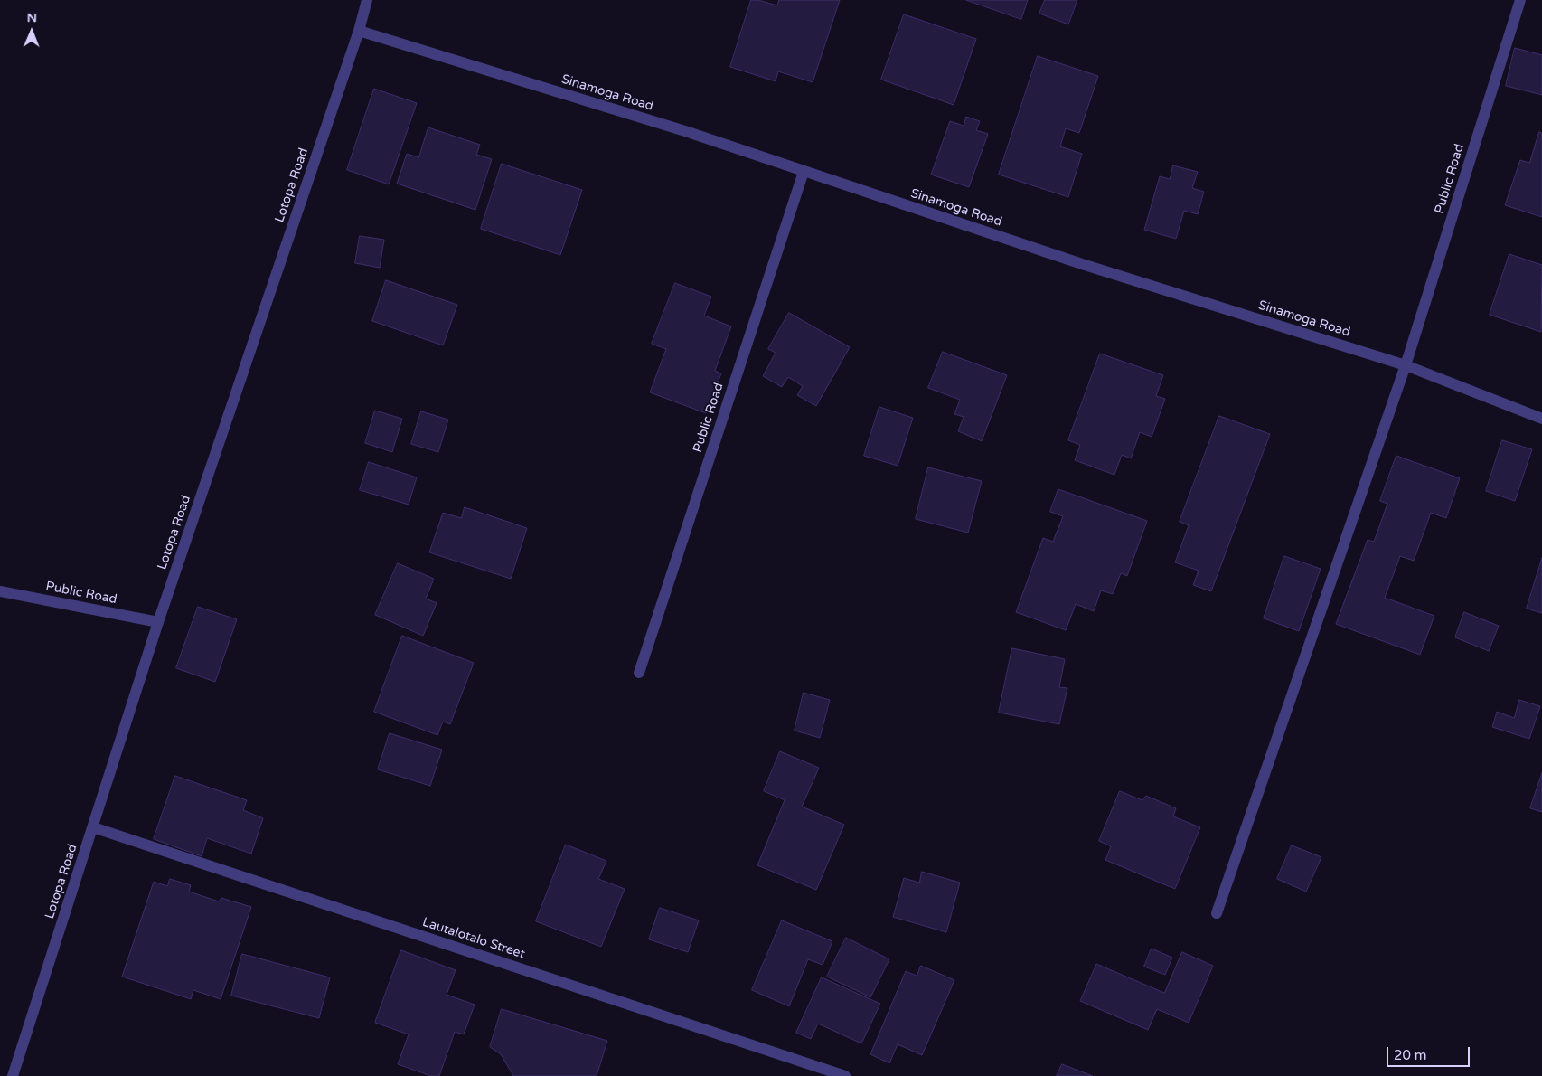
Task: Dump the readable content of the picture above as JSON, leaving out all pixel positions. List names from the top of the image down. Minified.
{"streets":{"street":["Sinamoga Road","Public Road","Lotopa Road","Lautalotalo Street"]},"crossings":[["Sinamoga Road","Public Road"],["Sinamoga Road","Lotopa Road"],["Public Road","Lotopa Road"],["Lotopa Road","Lautalotalo Street"]],"scale_bar":"20 m","north":"top"}
